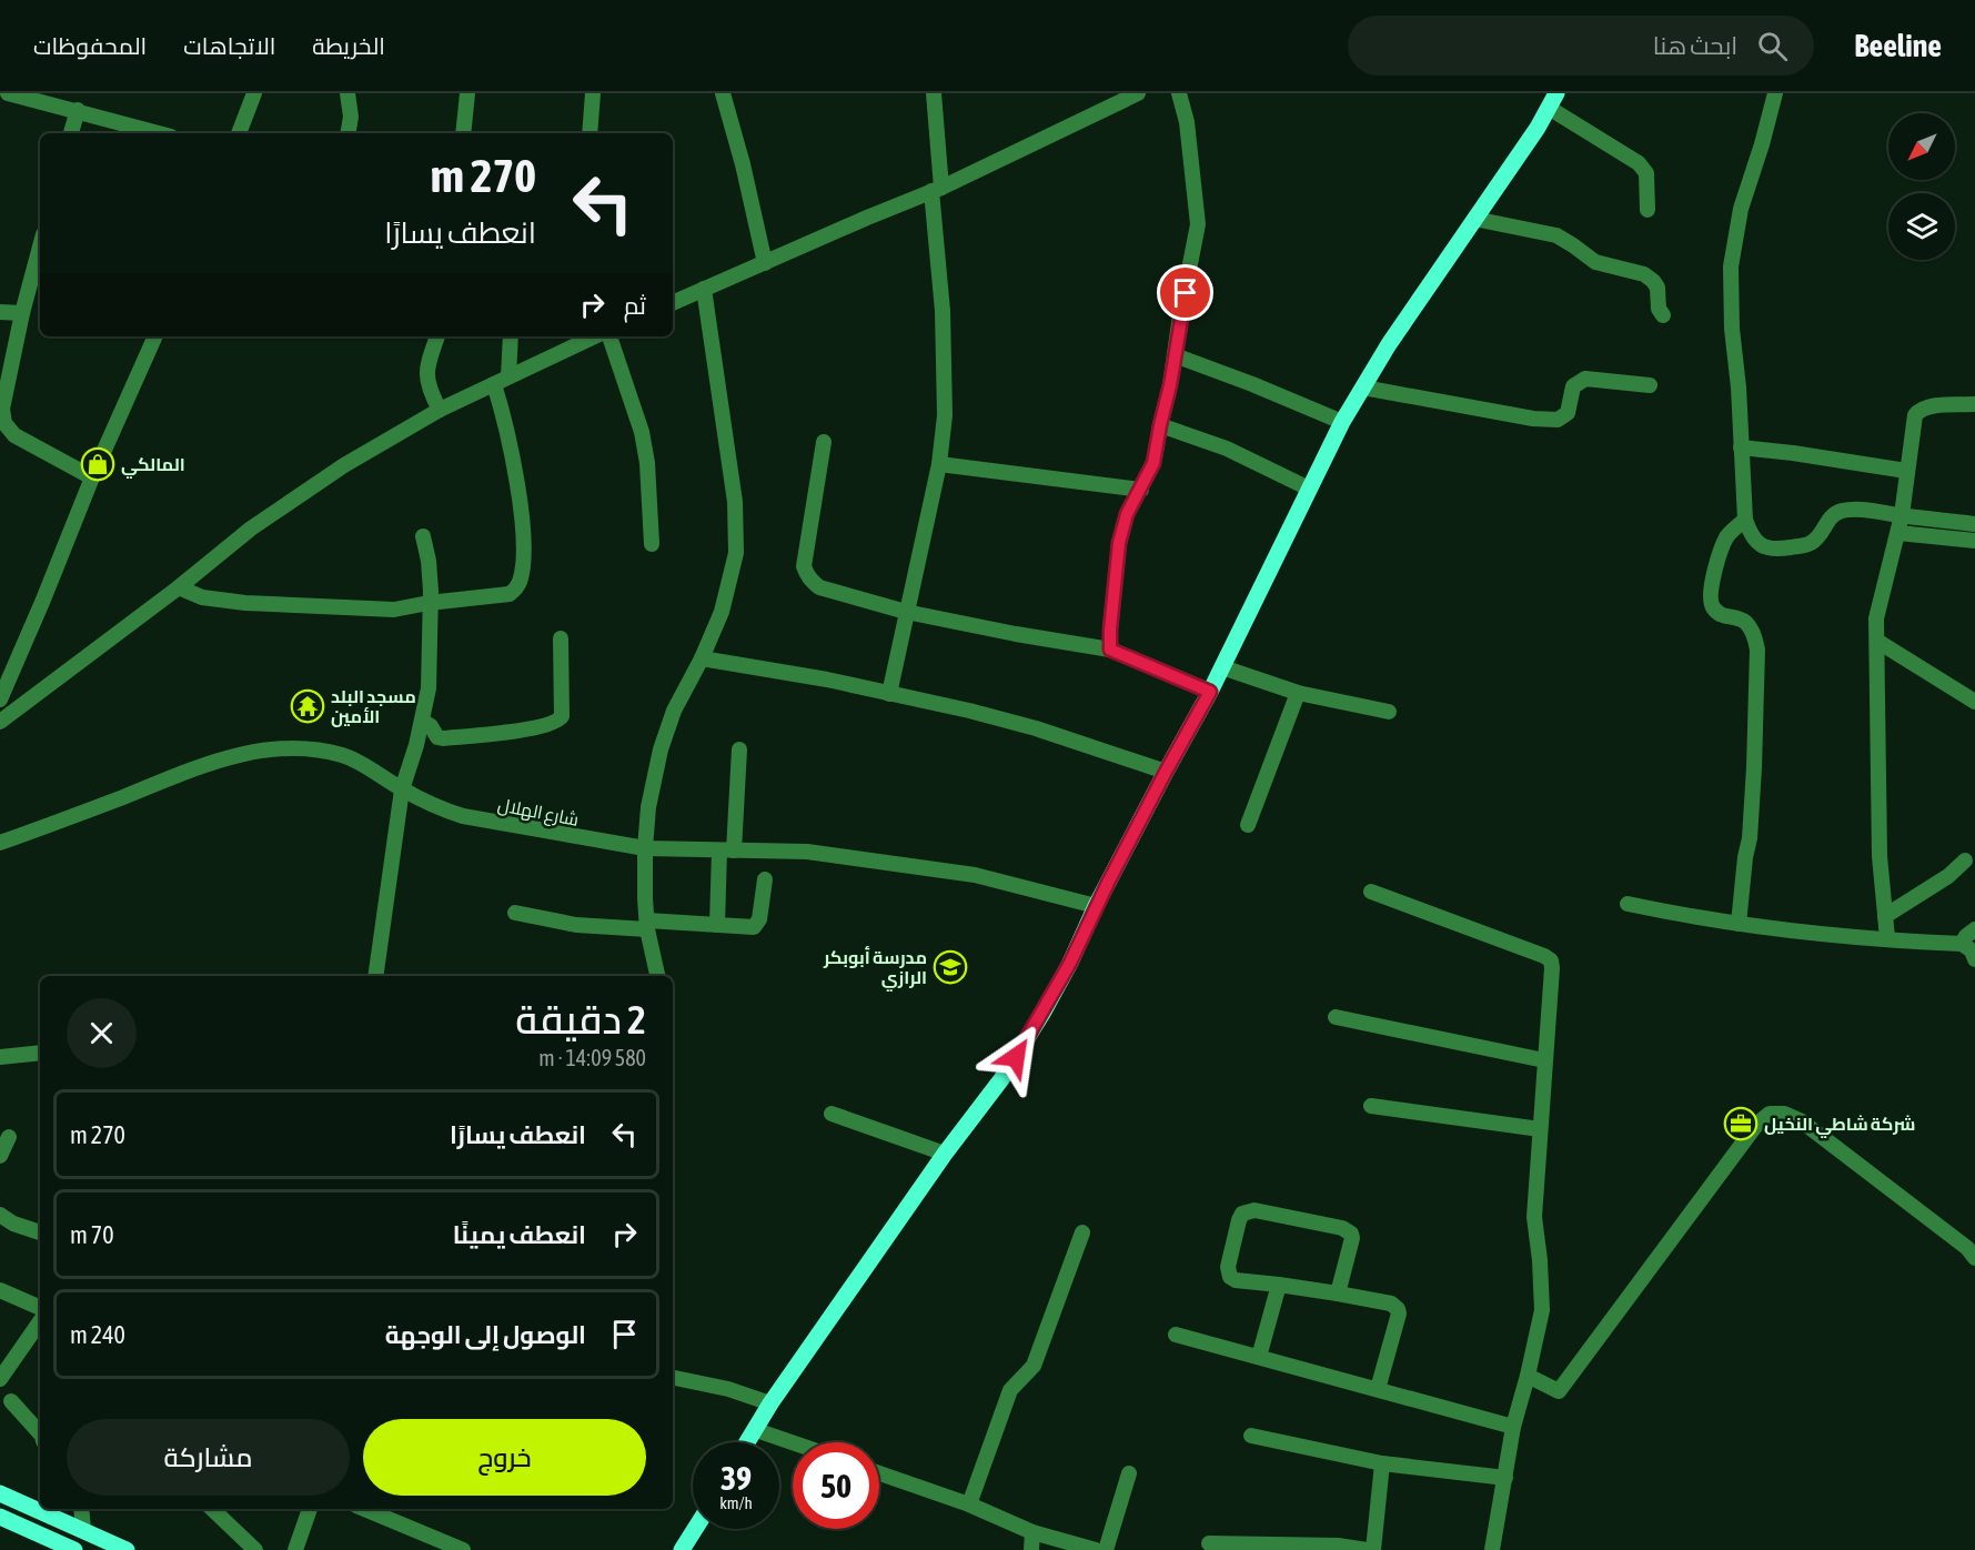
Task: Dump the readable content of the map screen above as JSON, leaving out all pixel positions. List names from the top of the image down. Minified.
{"streets":{"street":["شارع الهلال"]},"places":{"shop":["المالكي"],"temple":["مسجد البلد الأمين"],"school or university":["مدرسة أبوبكر الرازي"],"office":["شركة شاطي النخيل"]},"north":"bottom left","page":{"header":"Beeline","search":"ابحث هنا","nav":["الخريطة","الاتجاهات","المحفوظات"],"turn":["270 m","انعطف يسارًا"],"then":"ثم","heading":["2 دقيقة","580 m · 14:09"],"list":[{"name":"انعطف يسارًا","value":"270 m"},{"name":"انعطف يمينًا","value":"70 m"},{"name":"الوصول إلى الوجهة","value":"240 m"}],"buttons":["خروج","مشاركة"],"speed":"39 km/h","limit":"50"}}
